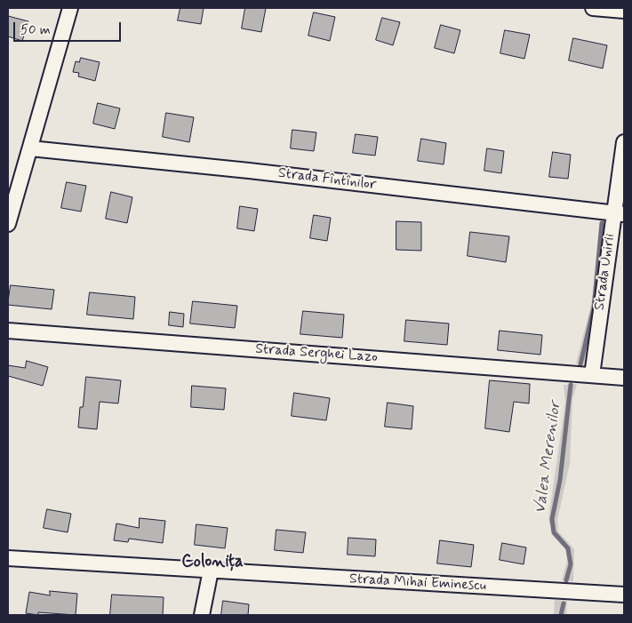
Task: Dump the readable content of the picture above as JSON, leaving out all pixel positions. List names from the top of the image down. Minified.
{"streets":{"street":["Strada Fîntînilor","Strada Unirii","Strada Serghei Lazo","Strada Mihai Eminescu"]},"crossings":[["Strada Fîntînilor","Strada Unirii"],["Strada Unirii","Strada Serghei Lazo"]],"districts":["Colonița"],"water":["Valea Merenilor"],"scale_bar":"50 m"}
